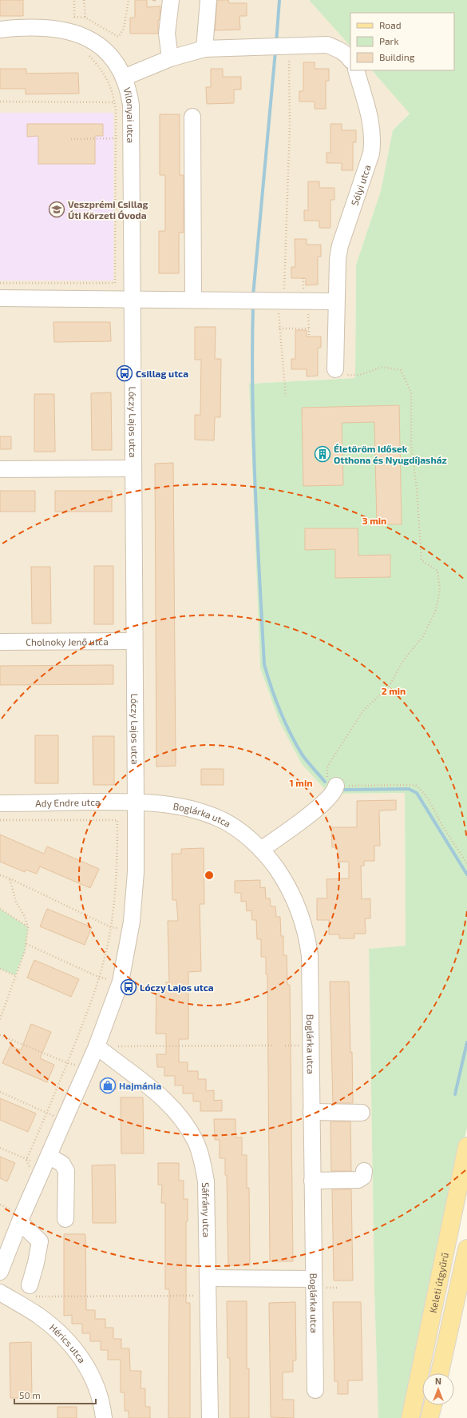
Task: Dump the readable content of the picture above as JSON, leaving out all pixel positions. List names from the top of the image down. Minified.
{"streets":{"main road":["Keleti útgyűrű"],"street":["Vilonyai utca","Sólyi utca","Lóczy Lajos utca","Cholnoky Jenő utca","Ady Endre utca","Boglárka utca","Sáfrány utca","Hérics utca"]},"crossings":[["Vilonyai utca","Lóczy Lajos utca"],["Lóczy Lajos utca","Cholnoky Jenő utca"],["Lóczy Lajos utca","Ady Endre utca"],["Lóczy Lajos utca","Boglárka utca"],["Lóczy Lajos utca","Sáfrány utca"],["Ady Endre utca","Boglárka utca"]],"places":{"school or university":["Veszprémi Csillag Úti Körzeti Óvoda"],"bus stop":["Csillag utca","Lóczy Lajos utca"],"building":["Életöröm Idősek Otthona és Nyugdíjasház"],"shop":["Hajmánia"]},"legend":["Road","Park","Building"],"scale_bar":"50 m","north":"top","rings":["3 min","2 min","1 min"]}
